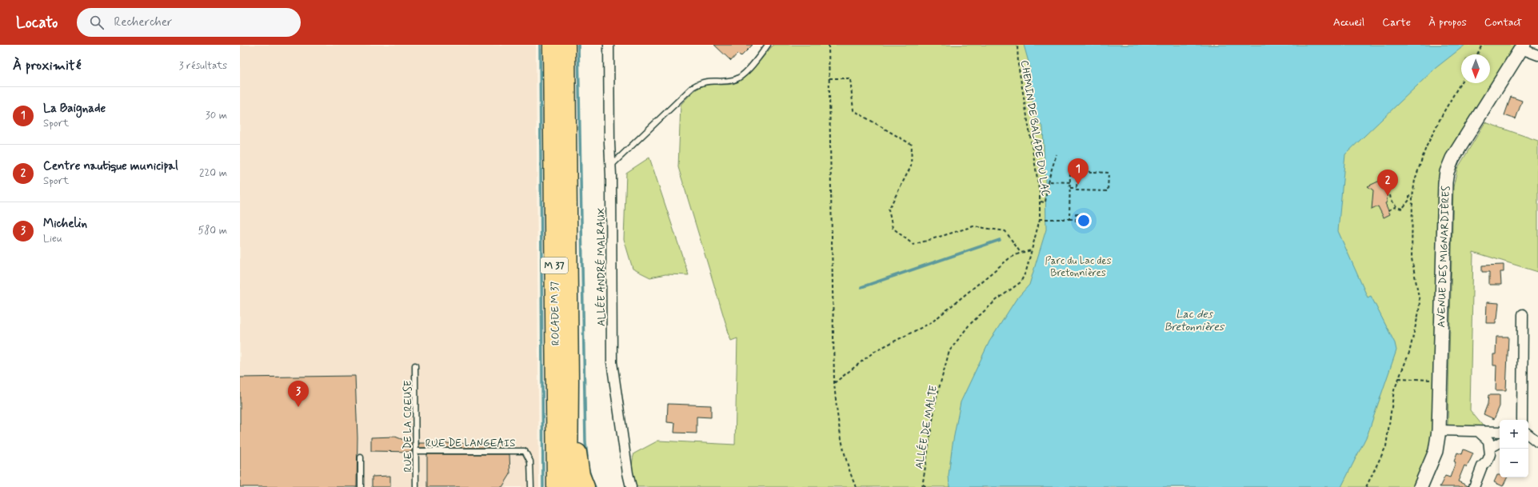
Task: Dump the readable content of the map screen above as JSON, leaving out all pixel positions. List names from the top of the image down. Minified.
{"streets":{"highway":["M 37","ROCADE M 37"],"street":["AVENUE DES MIGNARDIÈRES","ALLÉE ANDRÉ MALRAUX"],"lane":["RUE DE LA CREUSE","RUE DE LANGEAIS"],"path":["CHEMIN DE BALADE DU LAC","ALLÉE DE MALTE"]},"crossings":[["CHEMIN DE BALADE DU LAC","ALLÉE DE MALTE"],["M 37","ROCADE M 37"],["RUE DE LA CREUSE","RUE DE LANGEAIS"]],"water":["Lac des Bretonnières"],"parks":["Parc du Lac des Bretonnières"],"north":"bottom","page":{"header":"Locato","search":"Rechercher","nav":["Accueil","Carte","À propos","Contact"],"heading":["À proximité","3 résultats"],"list":[{"mark":"1","name":"La Baignade","note":"Sport","value":"30 m"},{"mark":"2","name":"Centre nautique municipal","note":"Sport","value":"220 m"},{"mark":"3","name":"Michelin","note":"Lieu","value":"580 m"}],"pins":["1","2","3"],"map_buttons":["+","−"]}}
